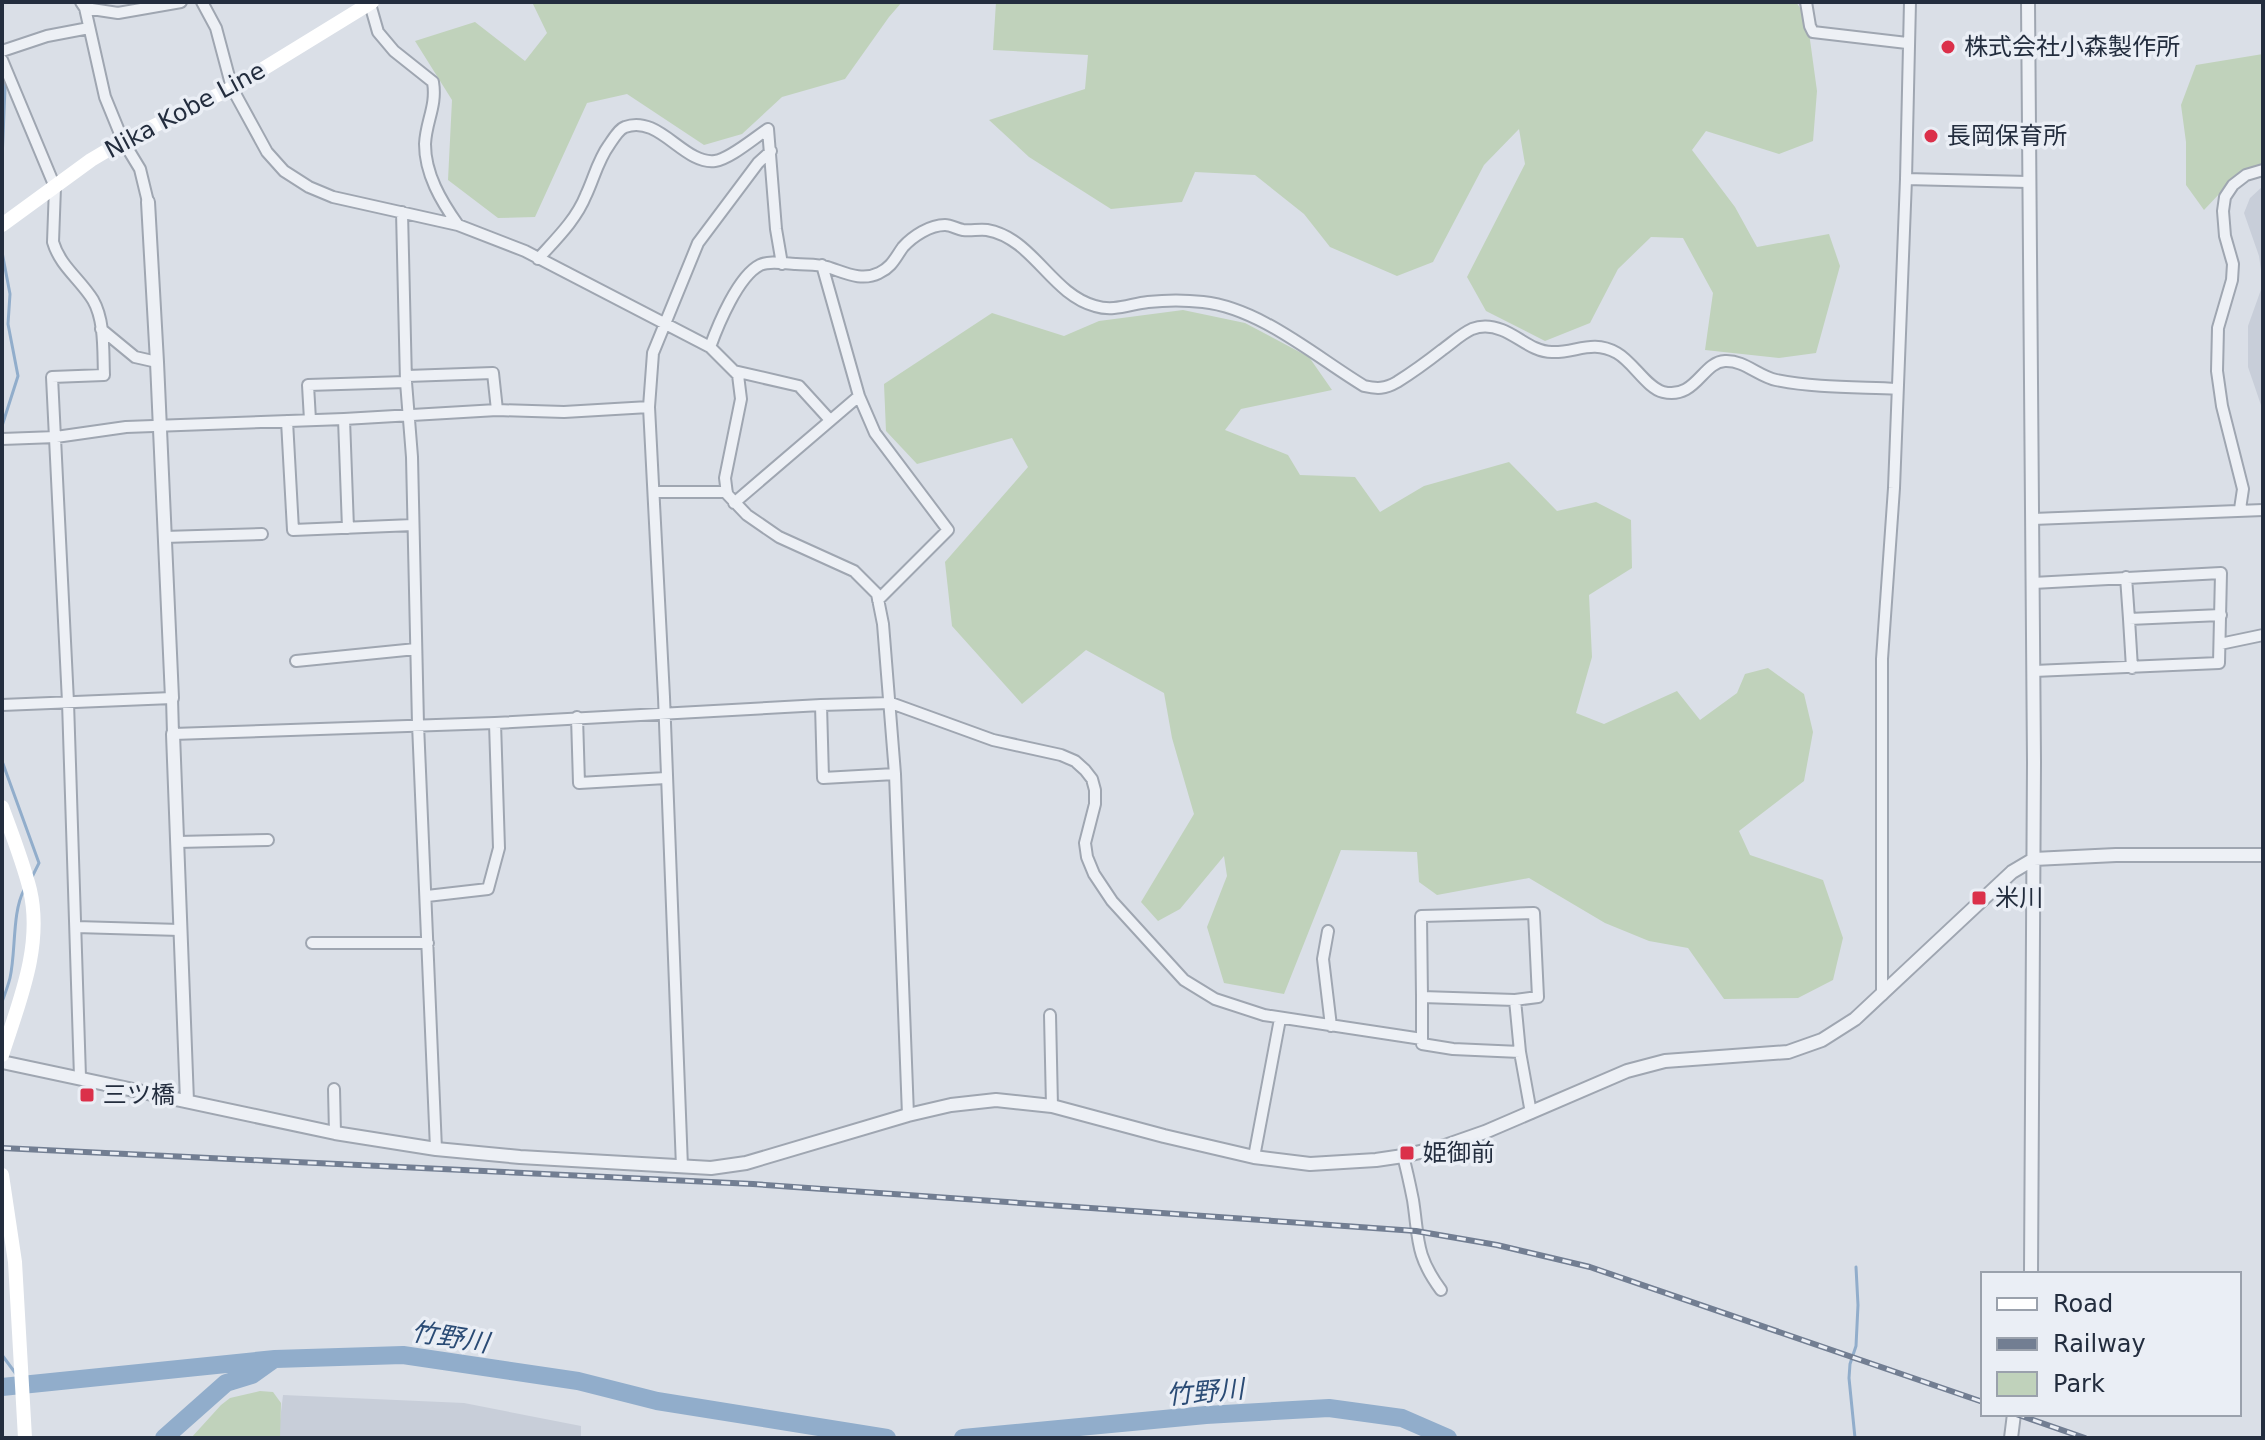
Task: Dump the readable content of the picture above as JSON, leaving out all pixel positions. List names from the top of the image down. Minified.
{"streets":{"main road":["Nika Kobe Line"]},"water":["竹野川"],"places":{"other":["株式会社小森製作所","長岡保育所"],"transit":["米川","三ツ橋","姫御前"]},"legend":["Road","Railway","Park"]}
